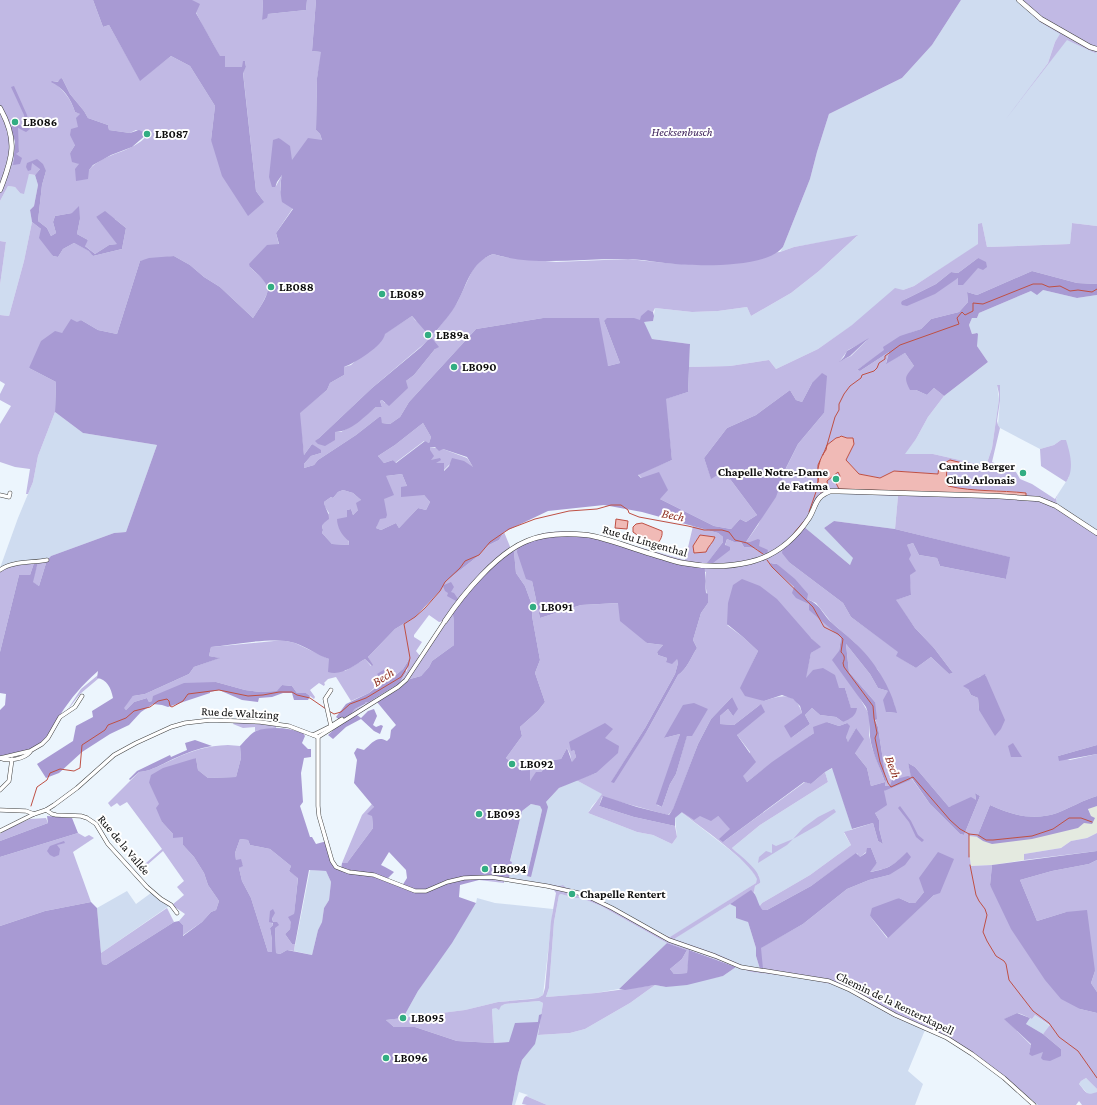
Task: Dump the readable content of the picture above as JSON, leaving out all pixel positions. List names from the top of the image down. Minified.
{"streets":{"street":["Rue du Lingenthal","Rue de Waltzing","Rue de la Vallée","Chemin de la Rentertkapell"]},"crossings":[["Rue de Waltzing","Rue de la Vallée"],["Rue de Waltzing","Chemin de la Rentertkapell"]],"water":["Bech"],"parks":["Hecksenbusch"],"places":["LB086","LB087","LB088","LB089","LB89a","LB090","Cantine Berger Club Arlonais","Chapelle Notre-Dame de Fatima","LB091","LB092","LB093","LB094","Chapelle Rentert","LB095","LB096"]}
